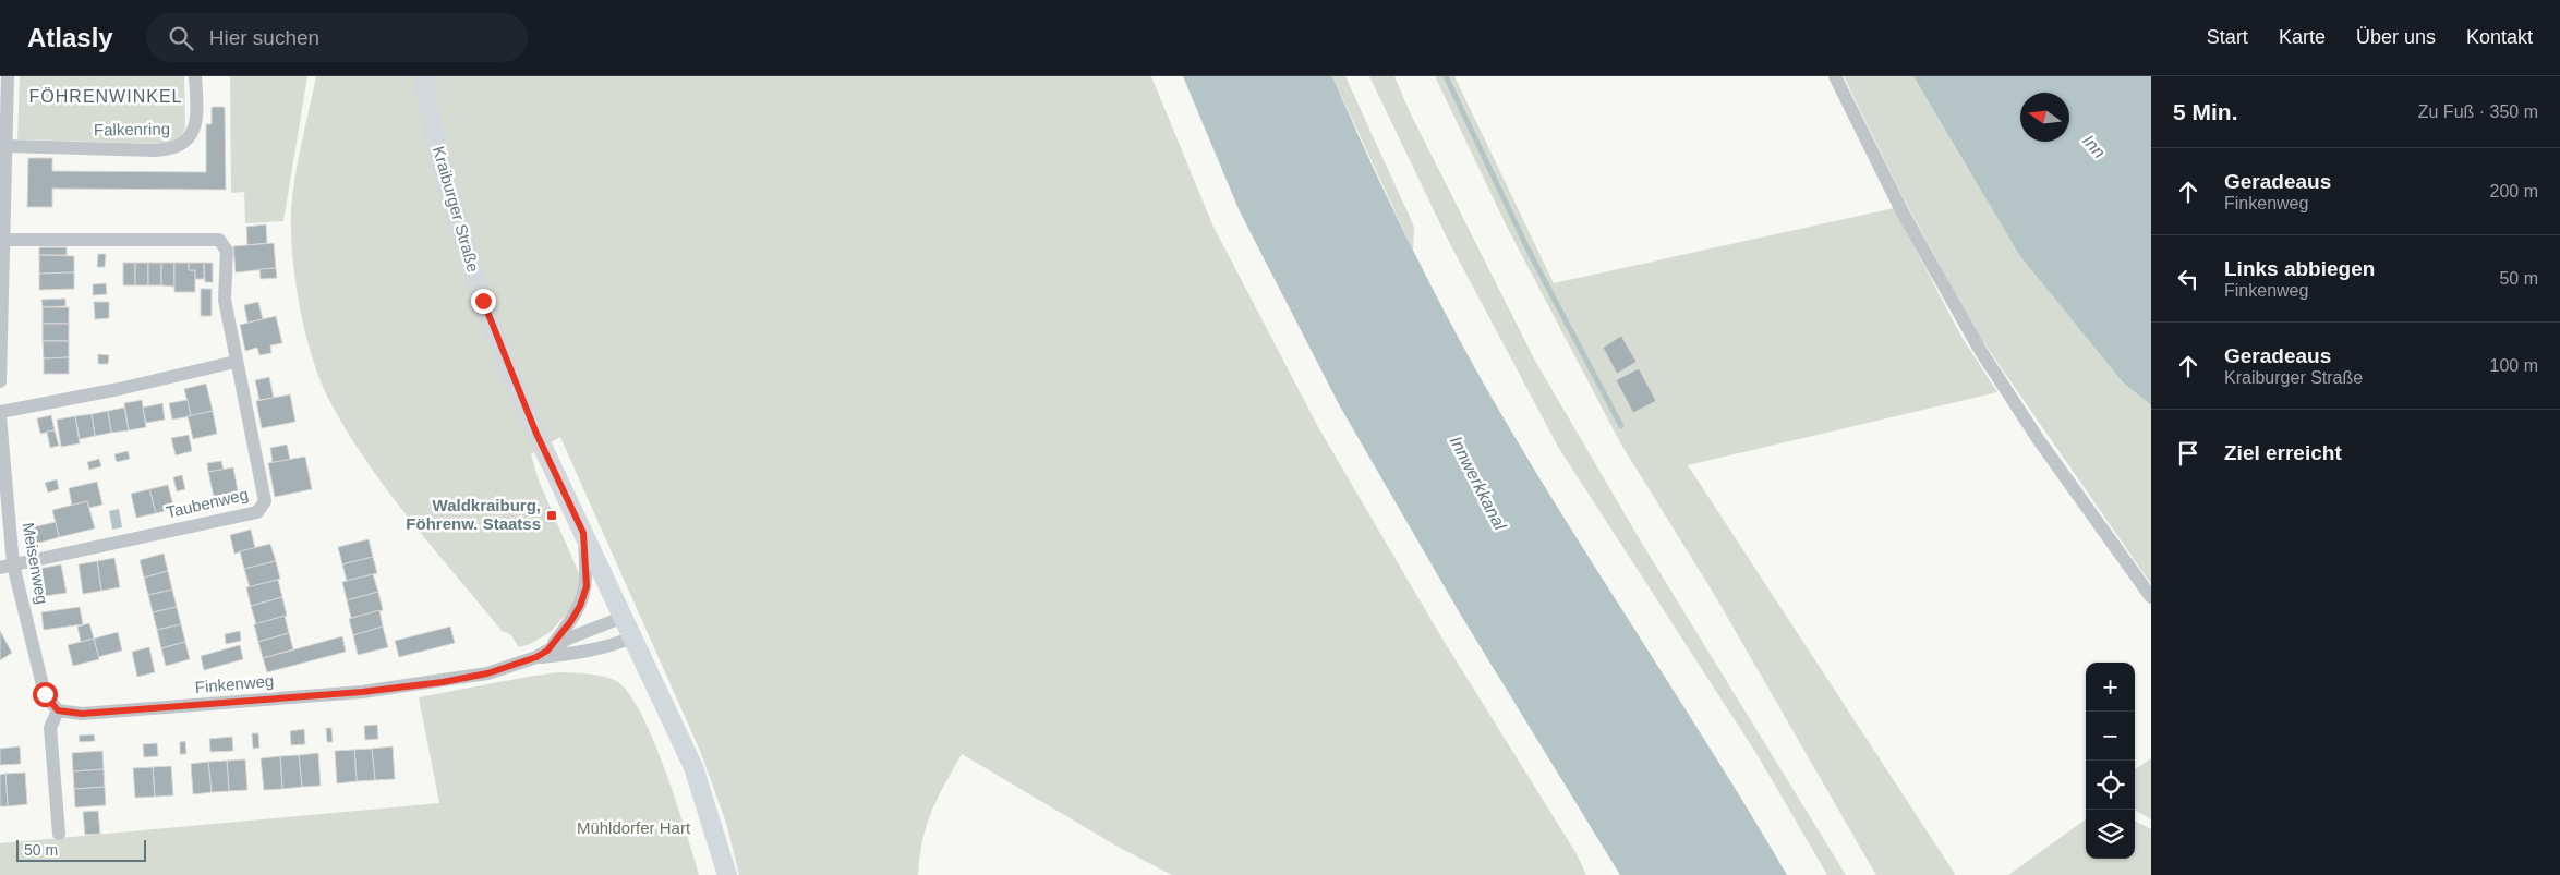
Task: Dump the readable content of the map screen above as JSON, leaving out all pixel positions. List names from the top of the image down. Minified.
{"streets":{"main road":["Kraiburger Straße"],"street":["Falkenring","Taubenweg","Meisenweg","Finkenweg"]},"crossings":[["Kraiburger Straße","Finkenweg"],["Taubenweg","Meisenweg"],["Meisenweg","Finkenweg"]],"districts":["FÖHRENWINKEL"],"water":["Inn","Innwerkkanal"],"parks":["Mühldorfer Hart"],"places":{"transit":["Waldkraiburg, Föhrenw. Staatss"]},"scale_bar":"50 m","north":"left","page":{"header":"Atlasly","search":"Hier suchen","nav":["Start","Karte","Über uns","Kontakt"],"heading":["5 Min.","Zu Fuß · 350 m"],"list":[["Geradeaus","Finkenweg","200 m"],["Links abbiegen","Finkenweg","50 m"],["Geradeaus","Kraiburger Straße","100 m"],"Ziel erreicht"],"map_buttons":["+","−"],"scale":"50 m"}}
